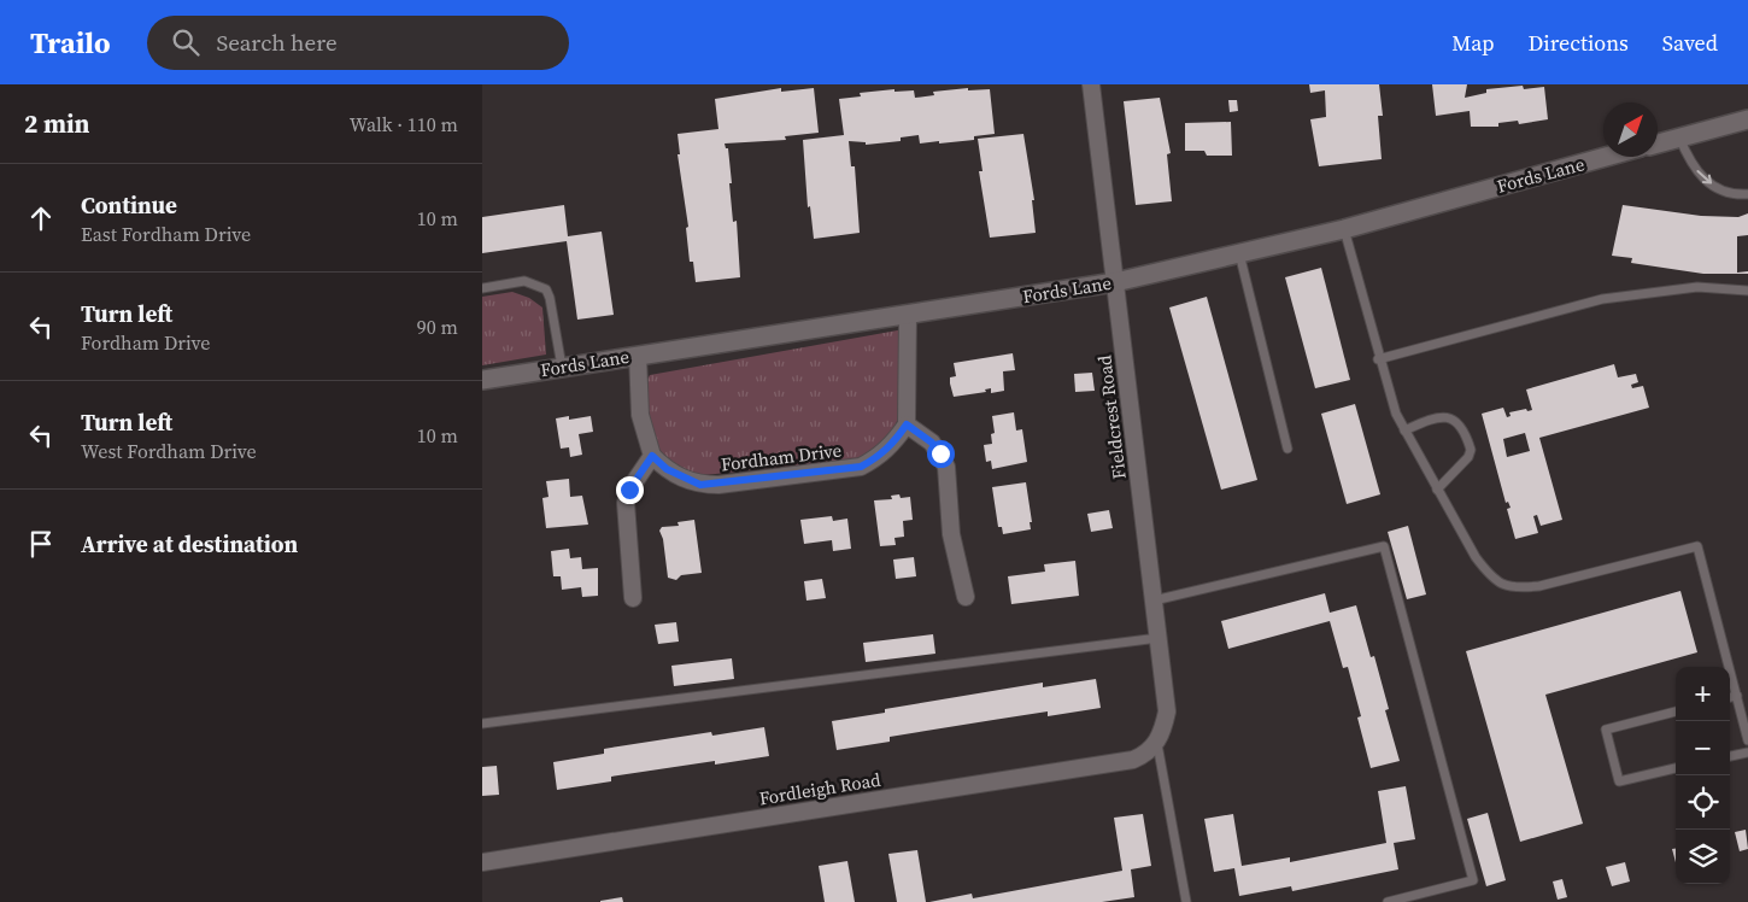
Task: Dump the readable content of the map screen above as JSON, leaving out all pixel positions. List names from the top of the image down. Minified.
{"streets":{"street":["Fords Lane","Fieldcrest Road","Fordham Drive","Fordleigh Road"]},"crossings":[["Fords Lane","Fieldcrest Road"],["Fieldcrest Road","Fordleigh Road"]],"north":"top right","page":{"header":"Trailo","search":"Search here","nav":["Map","Directions","Saved"],"heading":["2 min","Walk · 110 m"],"list":[["Continue","East Fordham Drive","10 m"],["Turn left","Fordham Drive","90 m"],["Turn left","West Fordham Drive","10 m"],"Arrive at destination"],"map_buttons":["+","−"]}}
